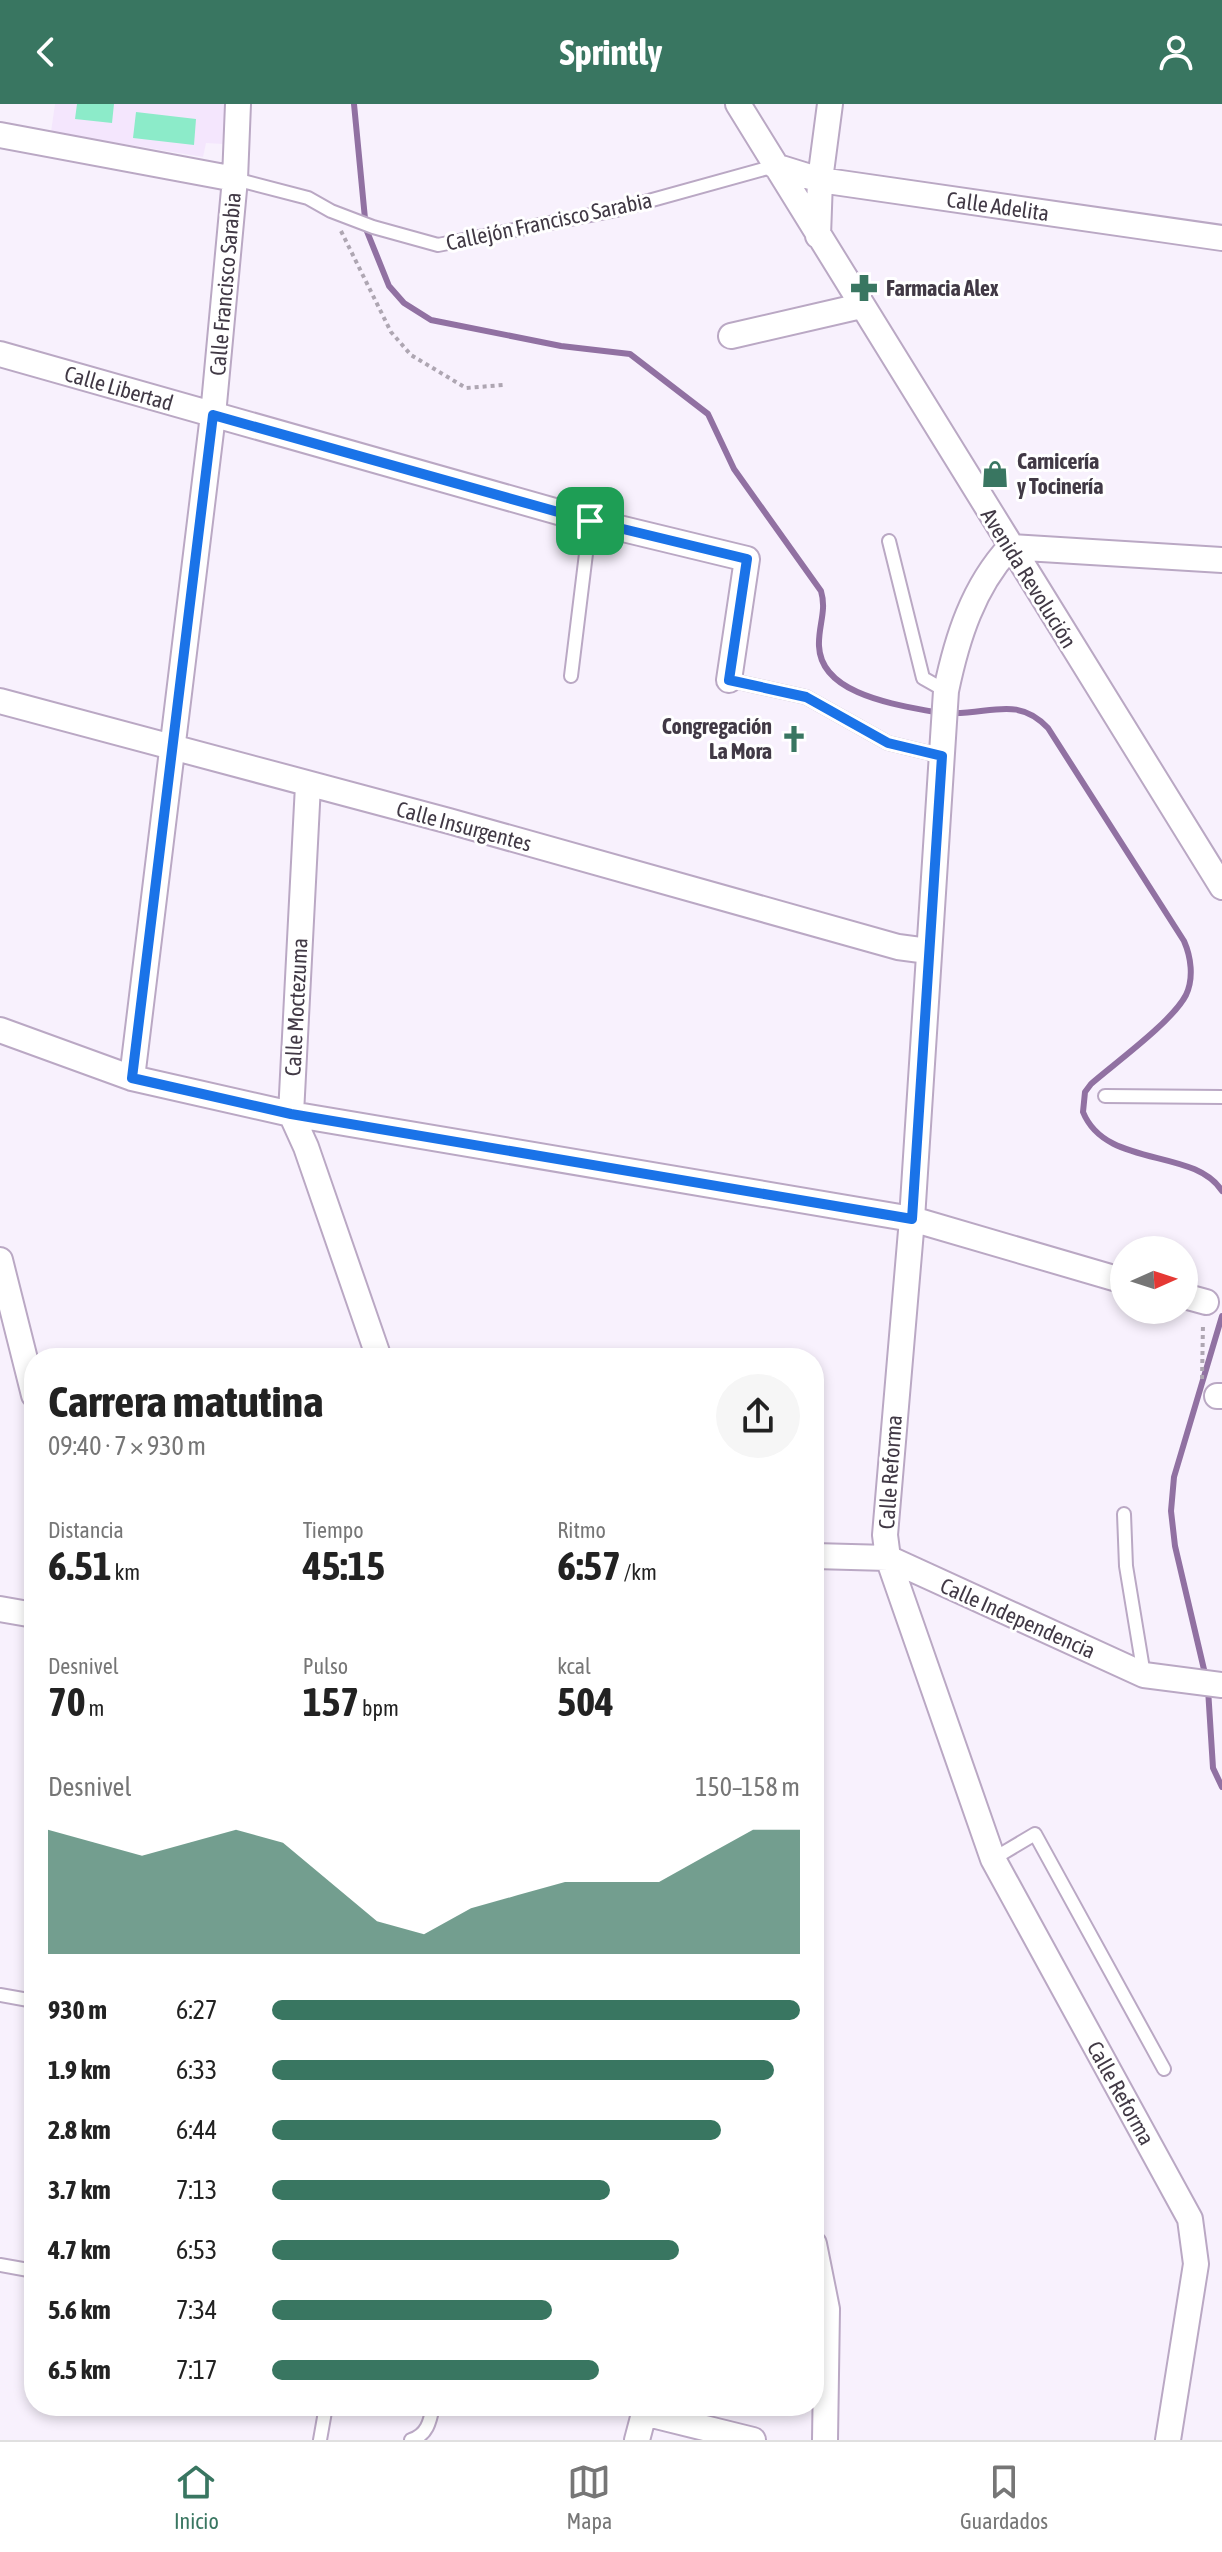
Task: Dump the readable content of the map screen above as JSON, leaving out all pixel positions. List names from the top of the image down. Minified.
{"streets":{"street":["Calle Adelita","Calle Francisco Sarabia","Calle Libertad","Avenida Revolución","Calle Insurgentes","Calle Moctezuma","Calle Reforma","Calle Independencia"],"lane":["Callejón Francisco Sarabia"]},"crossings":[["Calle Adelita","Callejón Francisco Sarabia"],["Calle Adelita","Avenida Revolución"],["Callejón Francisco Sarabia","Calle Francisco Sarabia"],["Callejón Francisco Sarabia","Avenida Revolución"],["Calle Francisco Sarabia","Calle Libertad"],["Calle Francisco Sarabia","Calle Insurgentes"],["Avenida Revolución","Calle Reforma"],["Calle Insurgentes","Calle Moctezuma"],["Calle Insurgentes","Calle Reforma"],["Calle Reforma","Calle Independencia"]],"places":{"pharmacy":["Farmacia Alex"],"shop":["Carnicería y Tocinería"],"church":["Congregación La Mora"]},"north":"right","page":{"header":"Sprintly","heading":["Carrera matutina","09:40 · 7 × 930 m"],"stats":[["Distancia","6.51 km"],["Tiempo","45:15"],["Ritmo","6:57 /km"],["Desnivel","70 m"],["Pulso","157 bpm"],["kcal","504"]],"chart":["Desnivel","150–158 m"],"list":[{"name":"930 m","note":"6:27"},{"name":"1.9 km","note":"6:33"},{"name":"2.8 km","note":"6:44"},{"name":"3.7 km","note":"7:13"},{"name":"4.7 km","note":"6:53"},{"name":"5.6 km","note":"7:34"},{"name":"6.5 km","note":"7:17"}],"tabs":["Inicio","Mapa","Guardados"]}}
